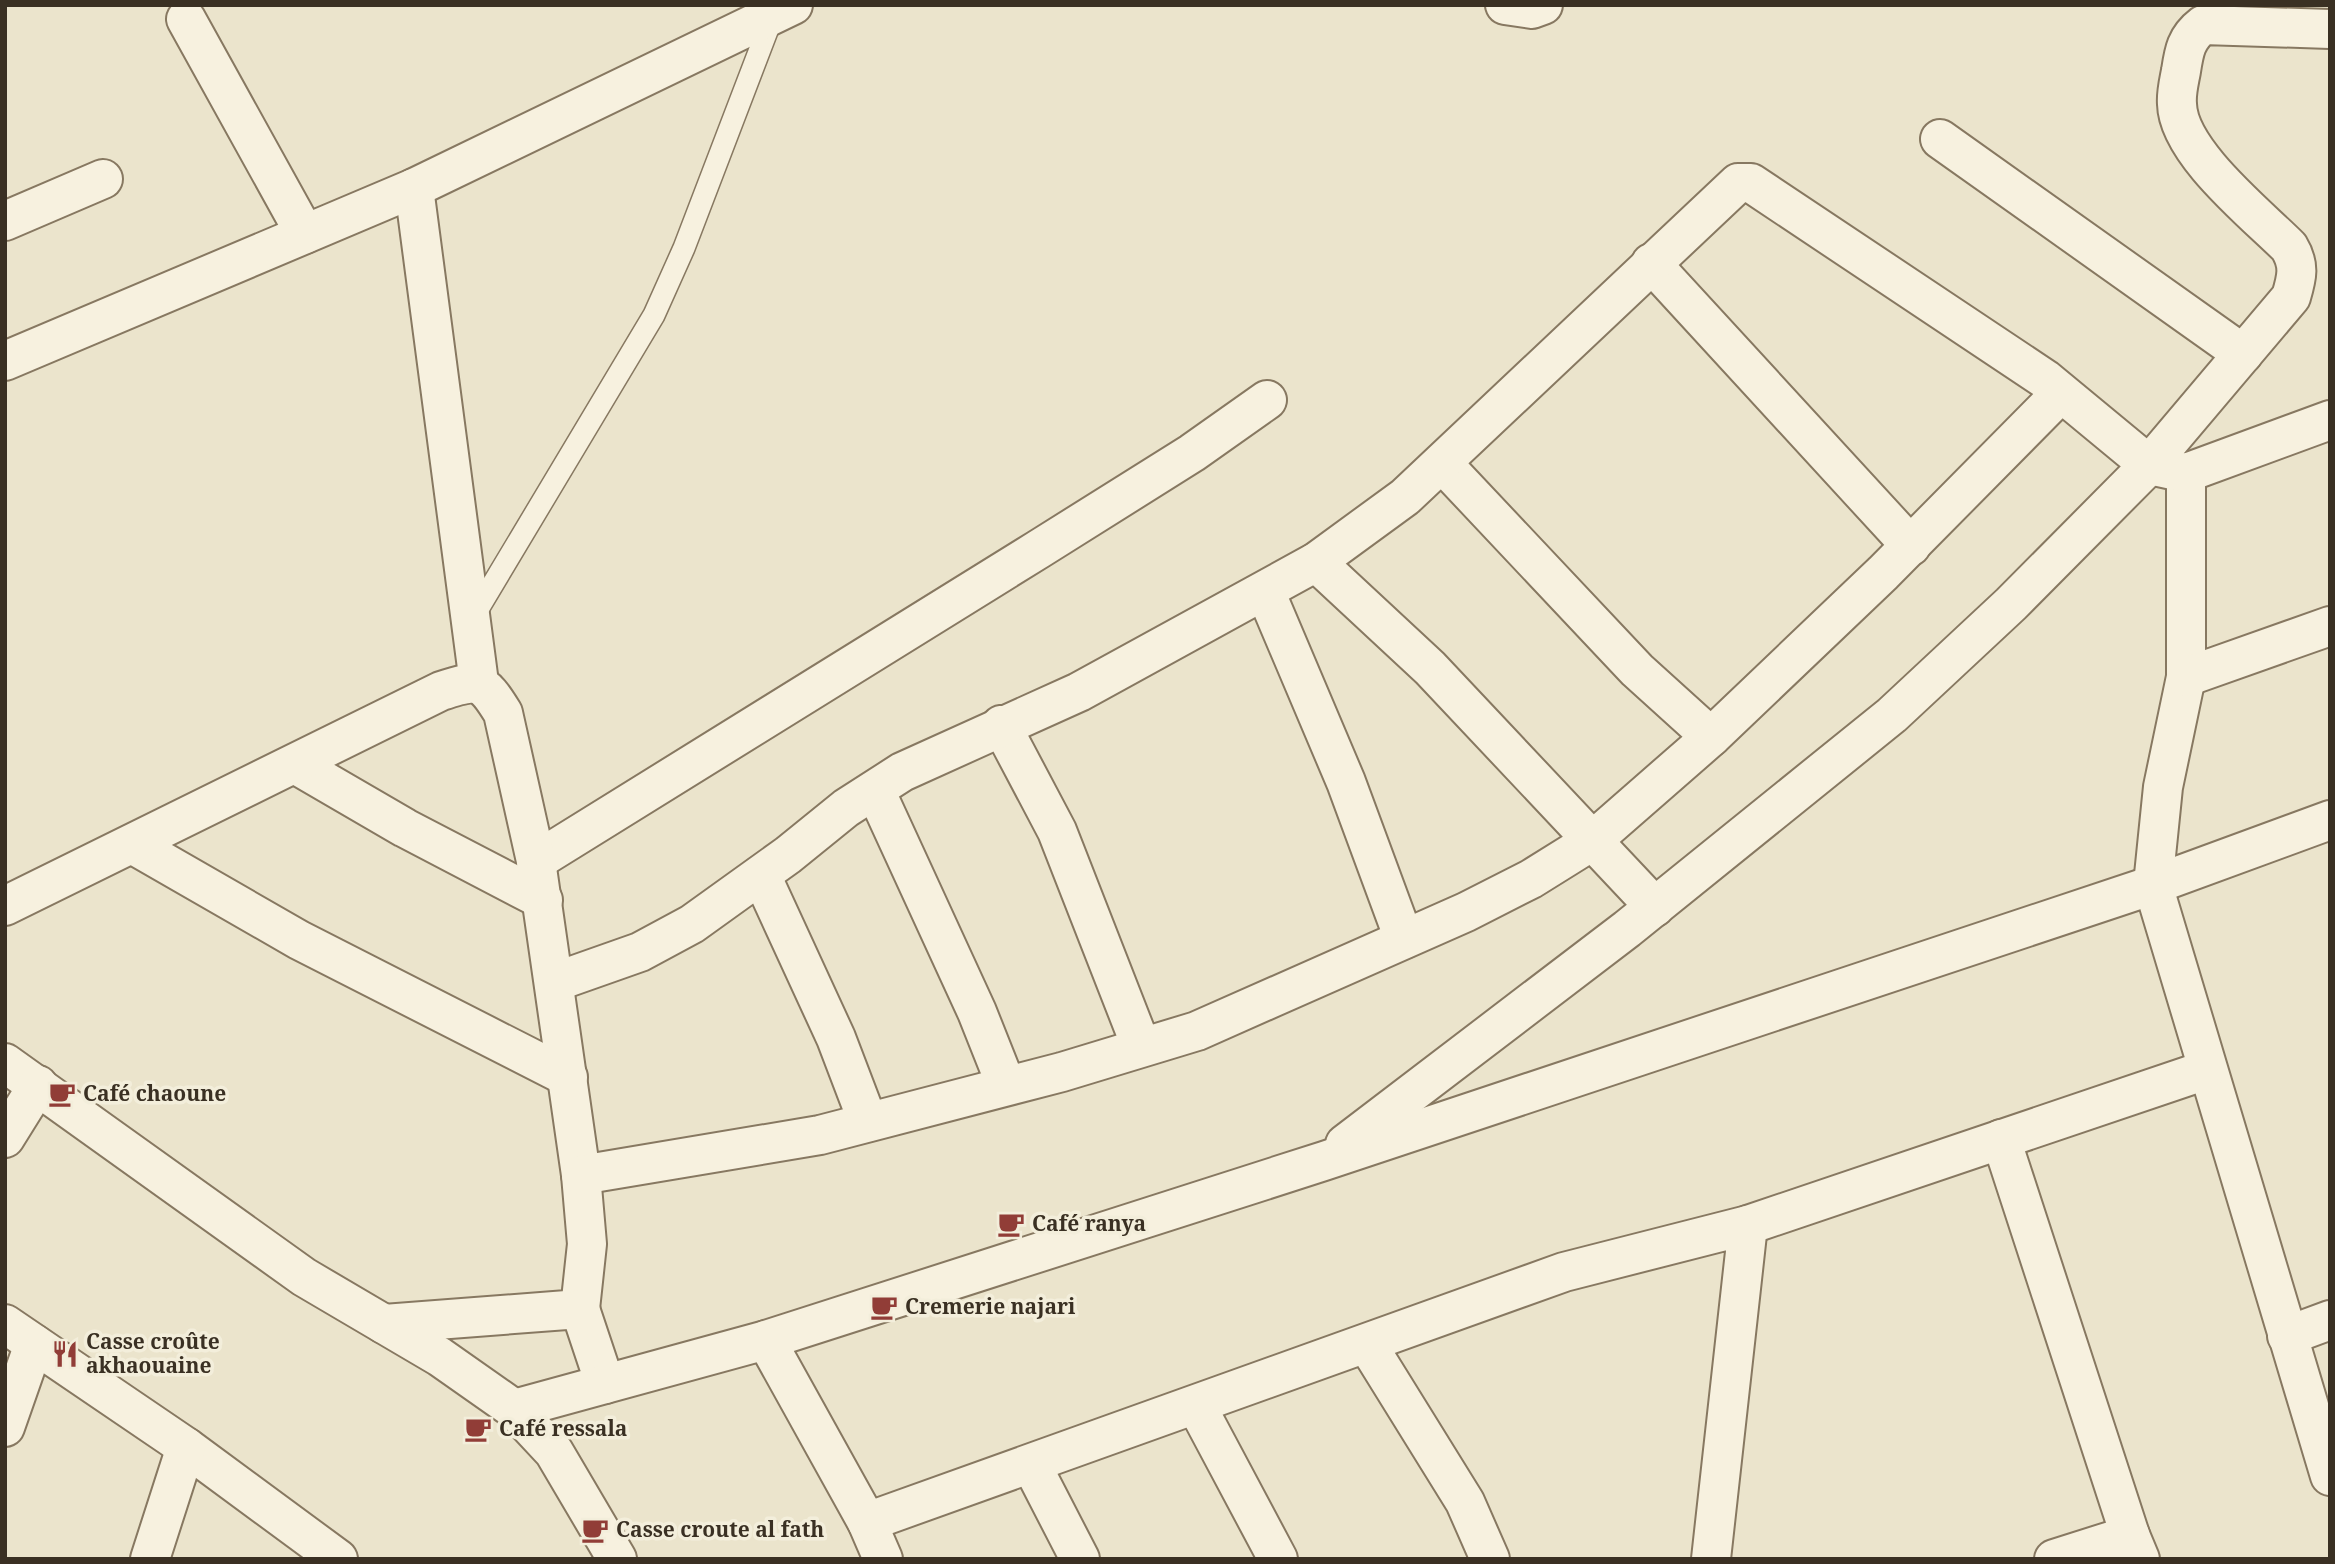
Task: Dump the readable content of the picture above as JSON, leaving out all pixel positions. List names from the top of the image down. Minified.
{"places":{"cafe":["Café chaoune","Café ranya","Cremerie najari","Café ressala","Casse croute al fath"],"restaurant":["Casse croûte akhaouaine"]}}
